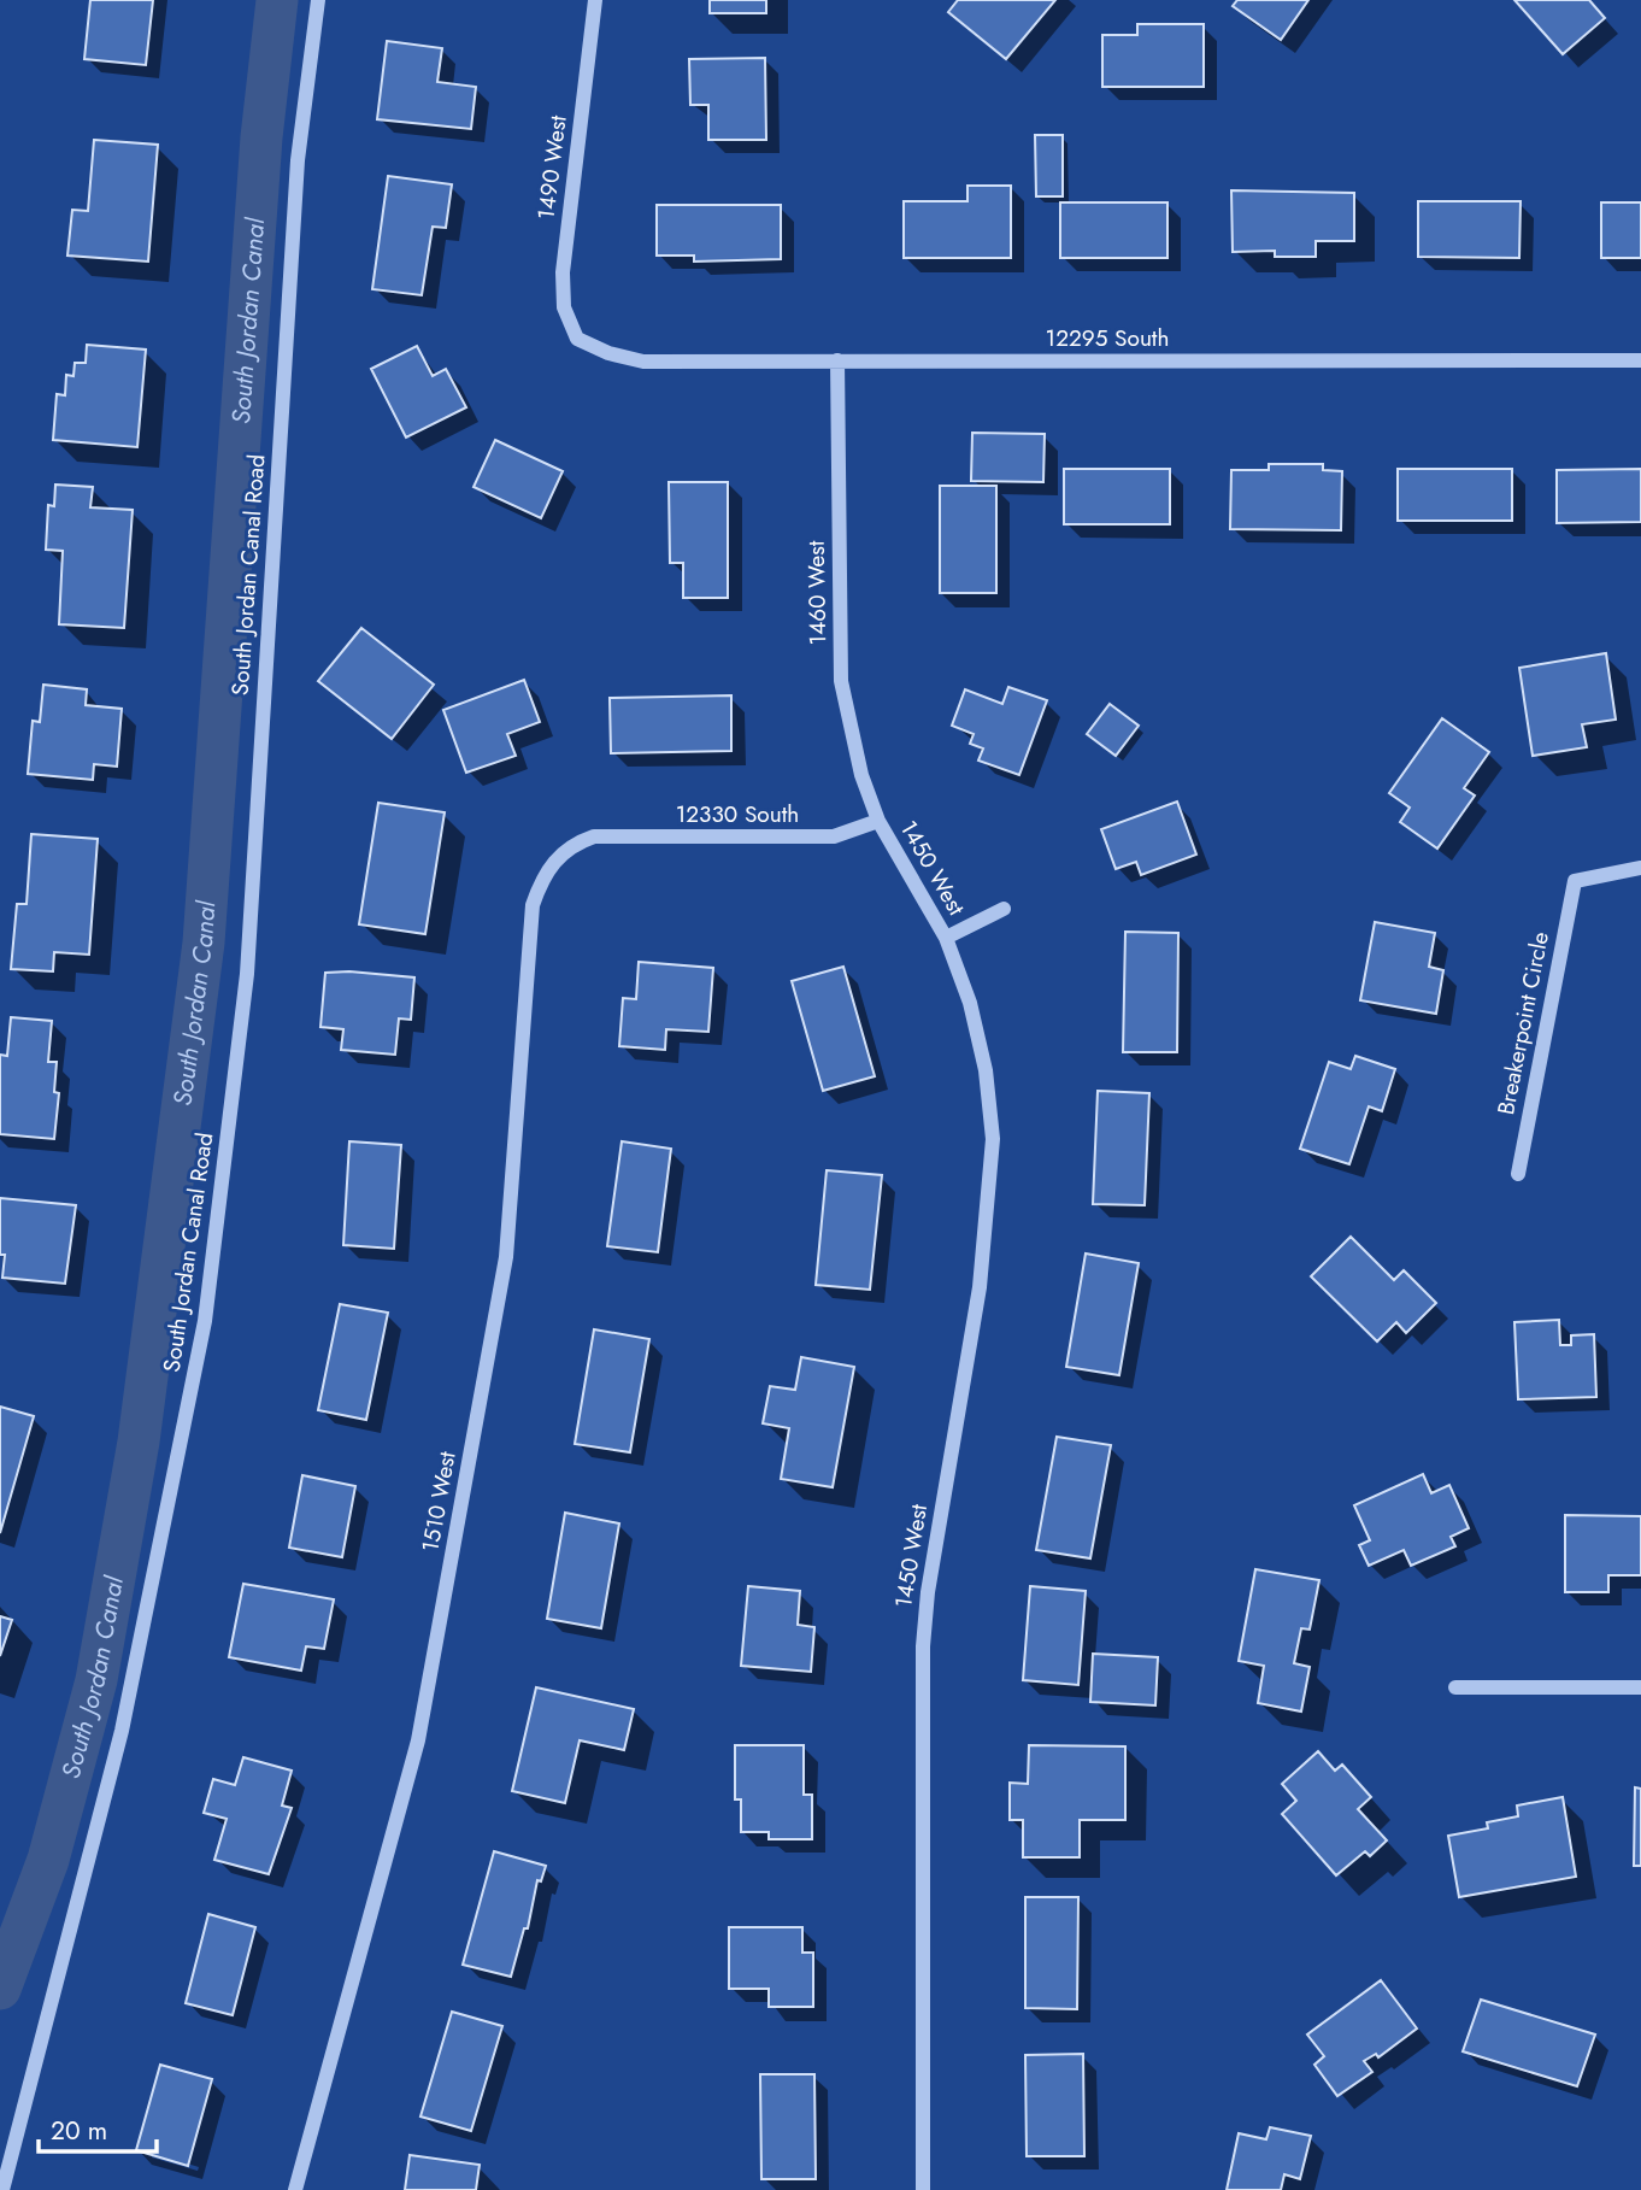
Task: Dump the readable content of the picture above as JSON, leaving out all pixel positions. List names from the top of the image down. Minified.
{"streets":{"street":["1490 West","12295 South","South Jordan Canal Road","1460 West","12330 South","1450 West","Breakerpoint Circle","1510 West"]},"crossings":[["1490 West","12295 South"],["12295 South","1460 West"],["1460 West","12330 South"],["1460 West","1450 West"],["12330 South","1450 West"],["12330 South","1510 West"]],"water":["South Jordan Canal"],"scale_bar":"20 m"}
